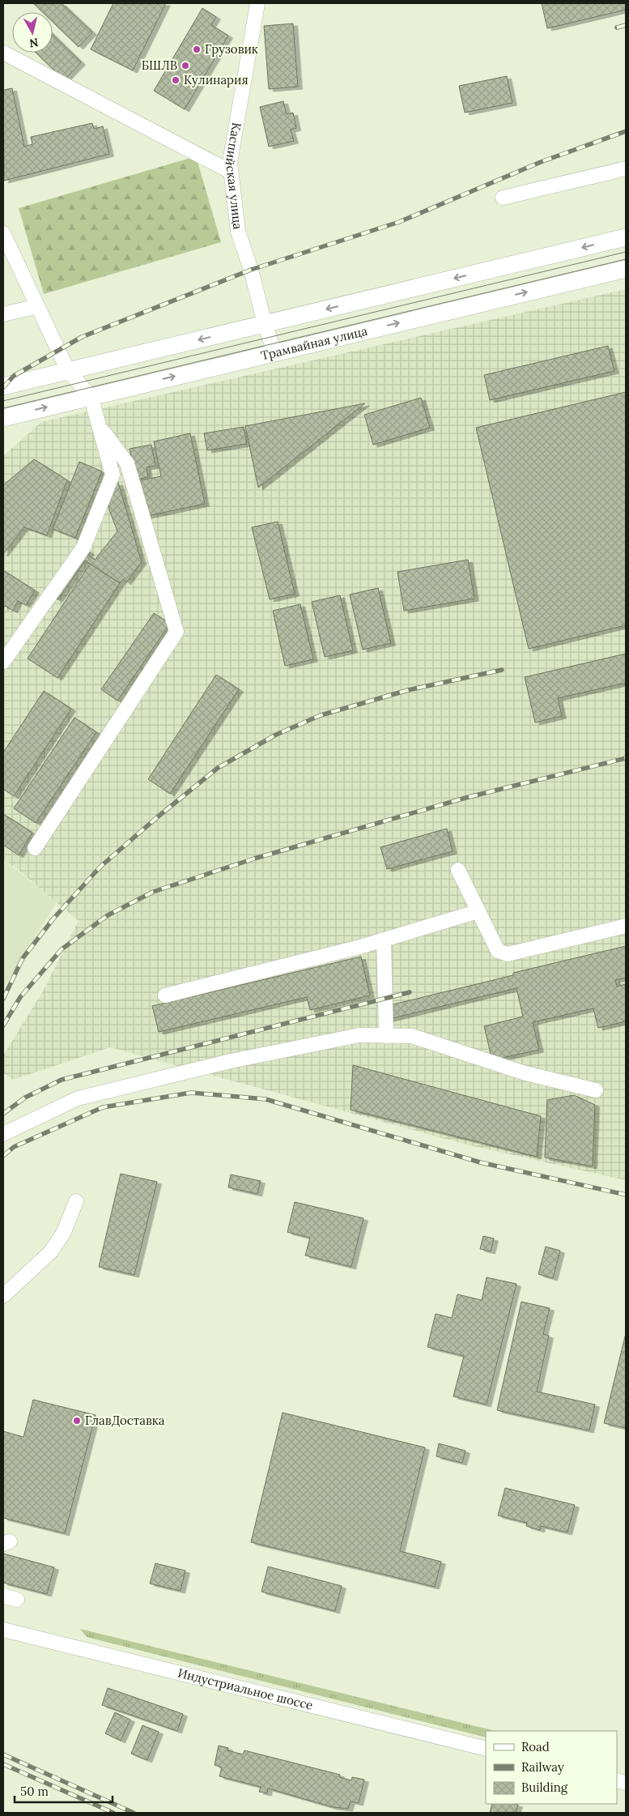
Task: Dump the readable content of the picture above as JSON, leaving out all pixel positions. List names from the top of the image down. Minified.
{"streets":{"main road":["Трамвайная улица"],"street":["Каспийская улица","Индустриальное шоссе"]},"crossings":[["Каспийская улица","Трамвайная улица"]],"places":["Грузовик","БШЛВ","Кулинария","ГлавДоставка"],"legend":["Road","Railway","Building"],"scale_bar":"50 m","north":"bottom"}
